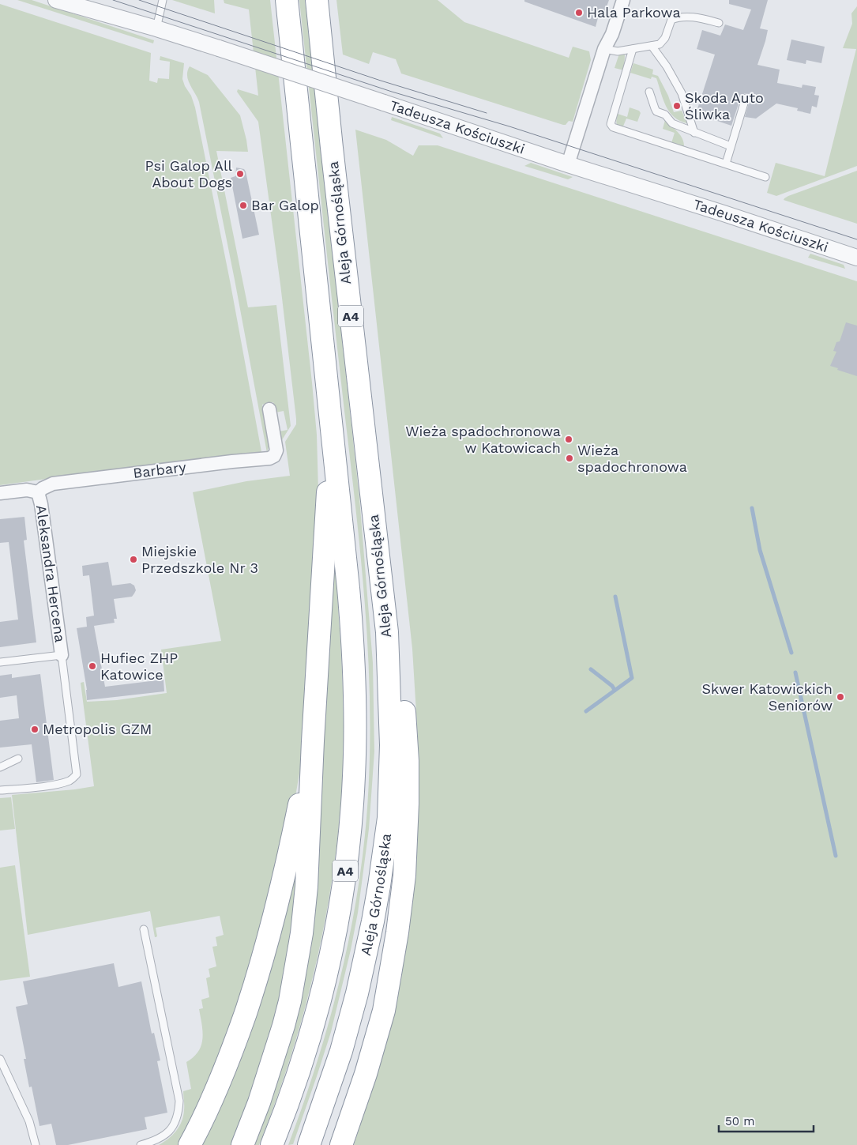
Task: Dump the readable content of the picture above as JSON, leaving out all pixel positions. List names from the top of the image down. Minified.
{"streets":{"highway":["Aleja Górnośląska","A4"],"street":["Tadeusza Kościuszki","Barbary","Aleksandra Hercena"]},"crossings":[["Barbary","Aleksandra Hercena"]],"places":["Hala Parkowa","Skoda Auto Śliwka","Psi Galop All About Dogs","Bar Galop","Wieża spadochronowa w Katowicach","Wieża spadochronowa","Miejskie Przedszkole Nr 3","Hufiec ZHP Katowice","Skwer Katowickich Seniorów","Metropolis GZM"],"scale_bar":"50 m"}
